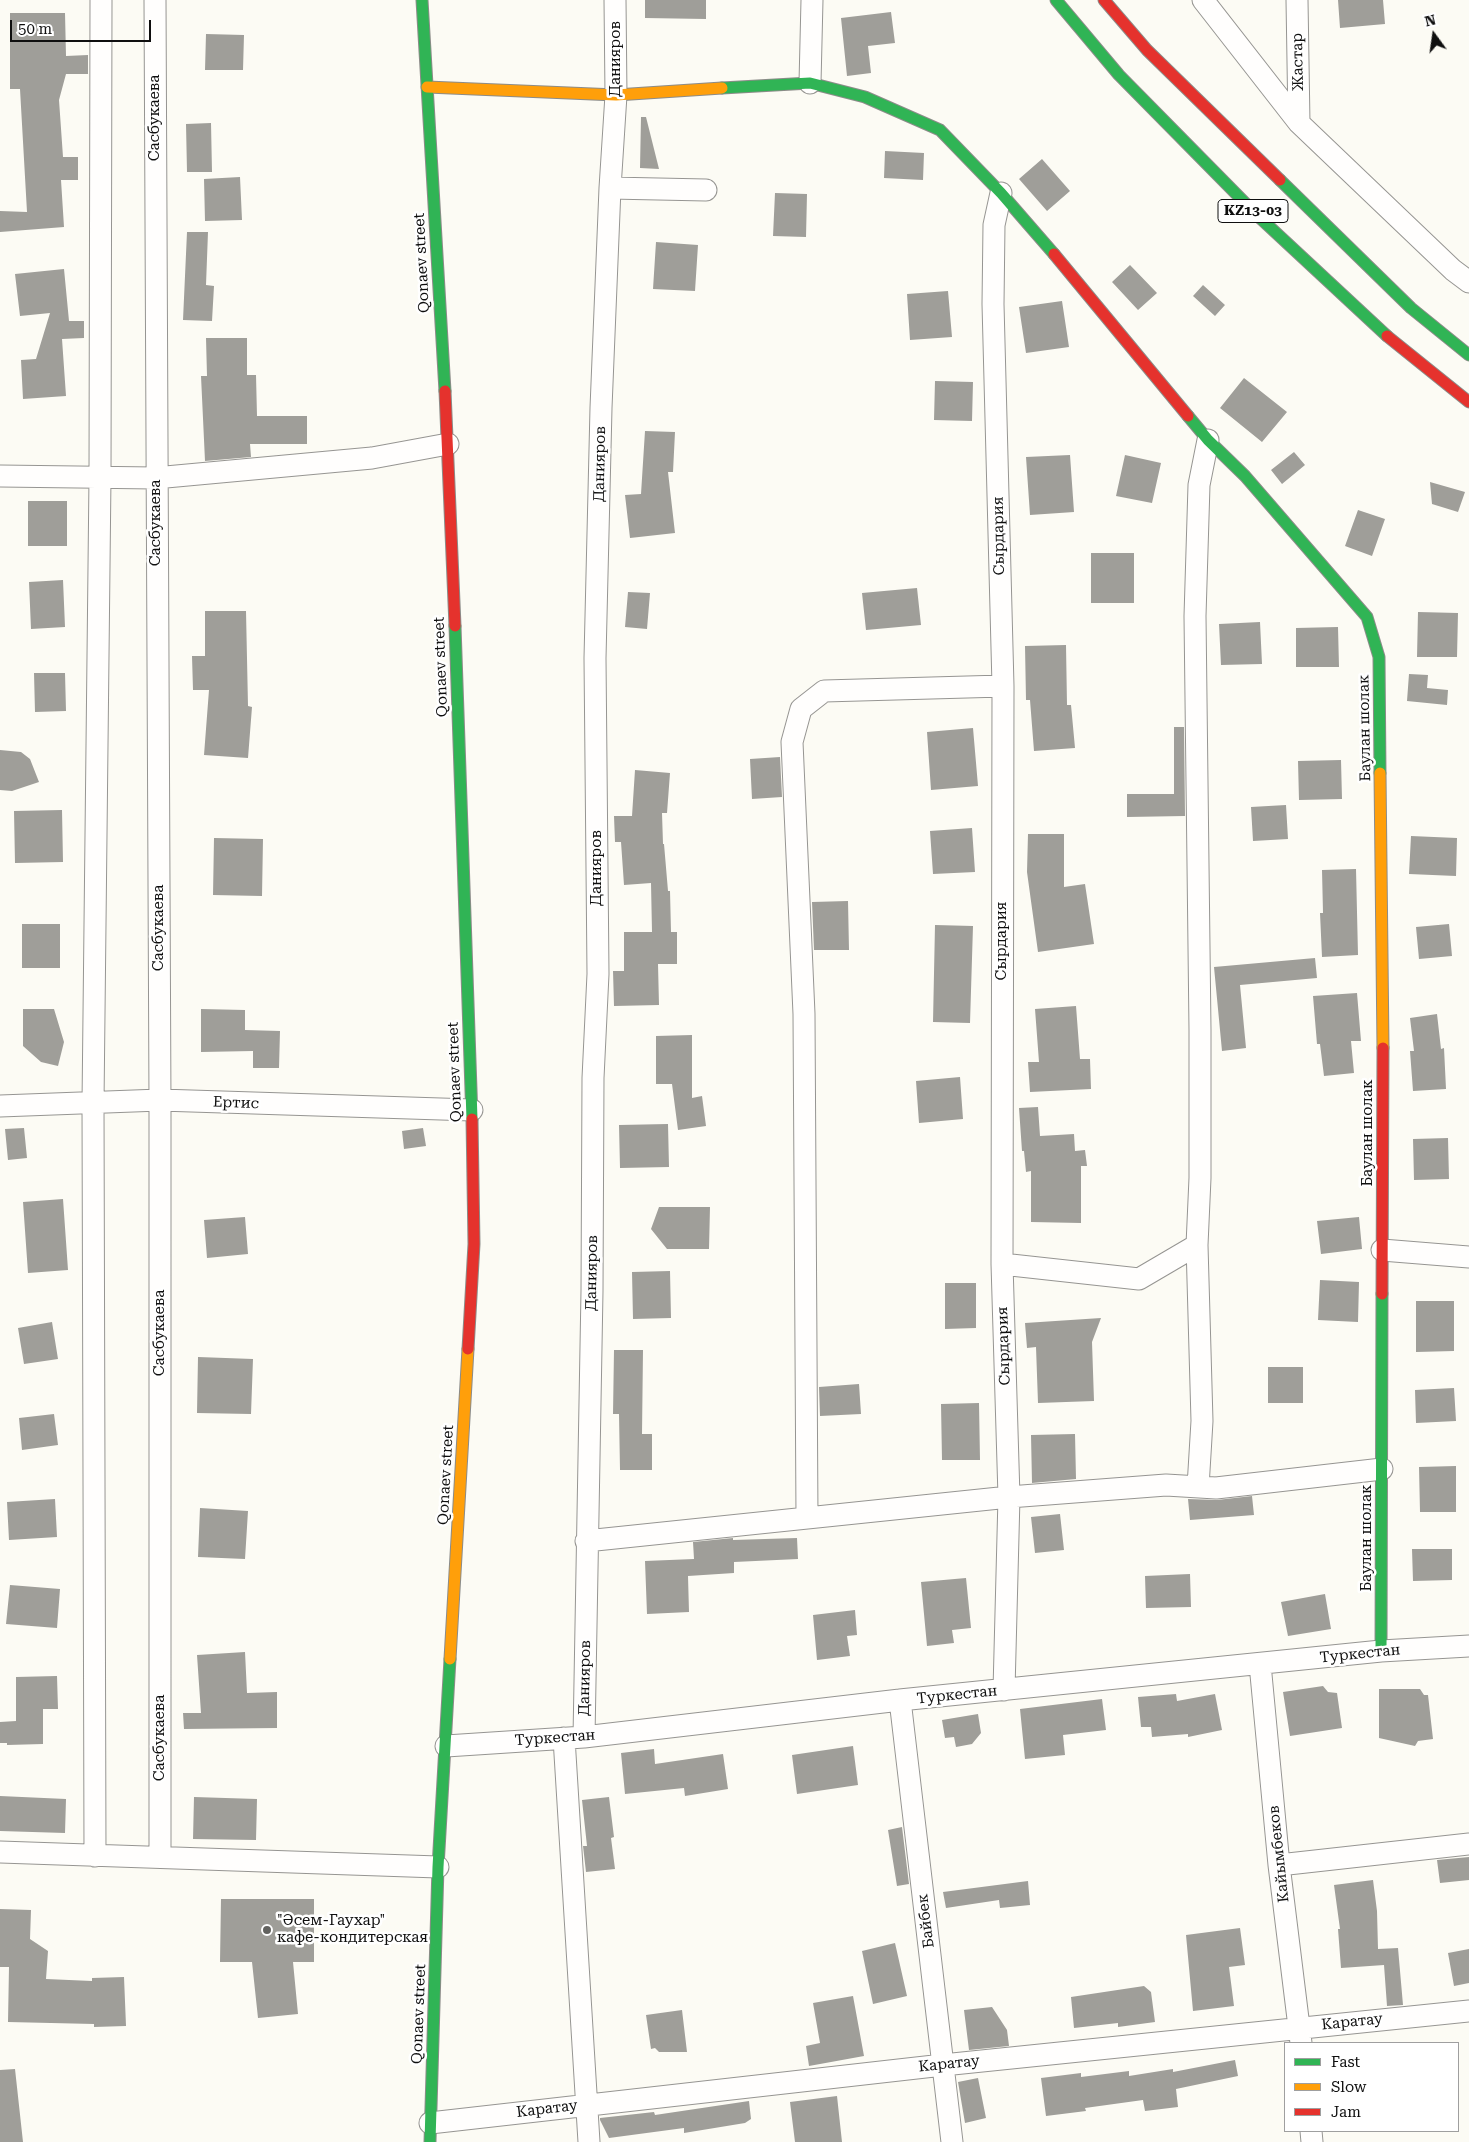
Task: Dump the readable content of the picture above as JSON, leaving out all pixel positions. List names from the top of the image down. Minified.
{"streets":{"main road":["KZ13-03","Qonaev street","Баулан шолак"],"street":["Данияров","Жастар","Сасбукаева","Сырдария","Ертис","Туркестан","Кайымбеков","Байбек","Каратау"]},"crossings":[["Данияров","Туркестан"],["Данияров","Каратау"],["Сасбукаева","Ертис"],["Qonaev street","Ертис"],["Qonaev street","Туркестан"],["Qonaev street","Каратау"],["Сырдария","Туркестан"],["Баулан шолак","Туркестан"],["Туркестан","Кайымбеков"],["Туркестан","Байбек"],["Кайымбеков","Каратау"],["Байбек","Каратау"]],"places":["\"Әсем-Гаухар\" кафе-кондитерская"],"legend":["Fast","Slow","Jam"],"scale_bar":"50 m","north":"top"}
